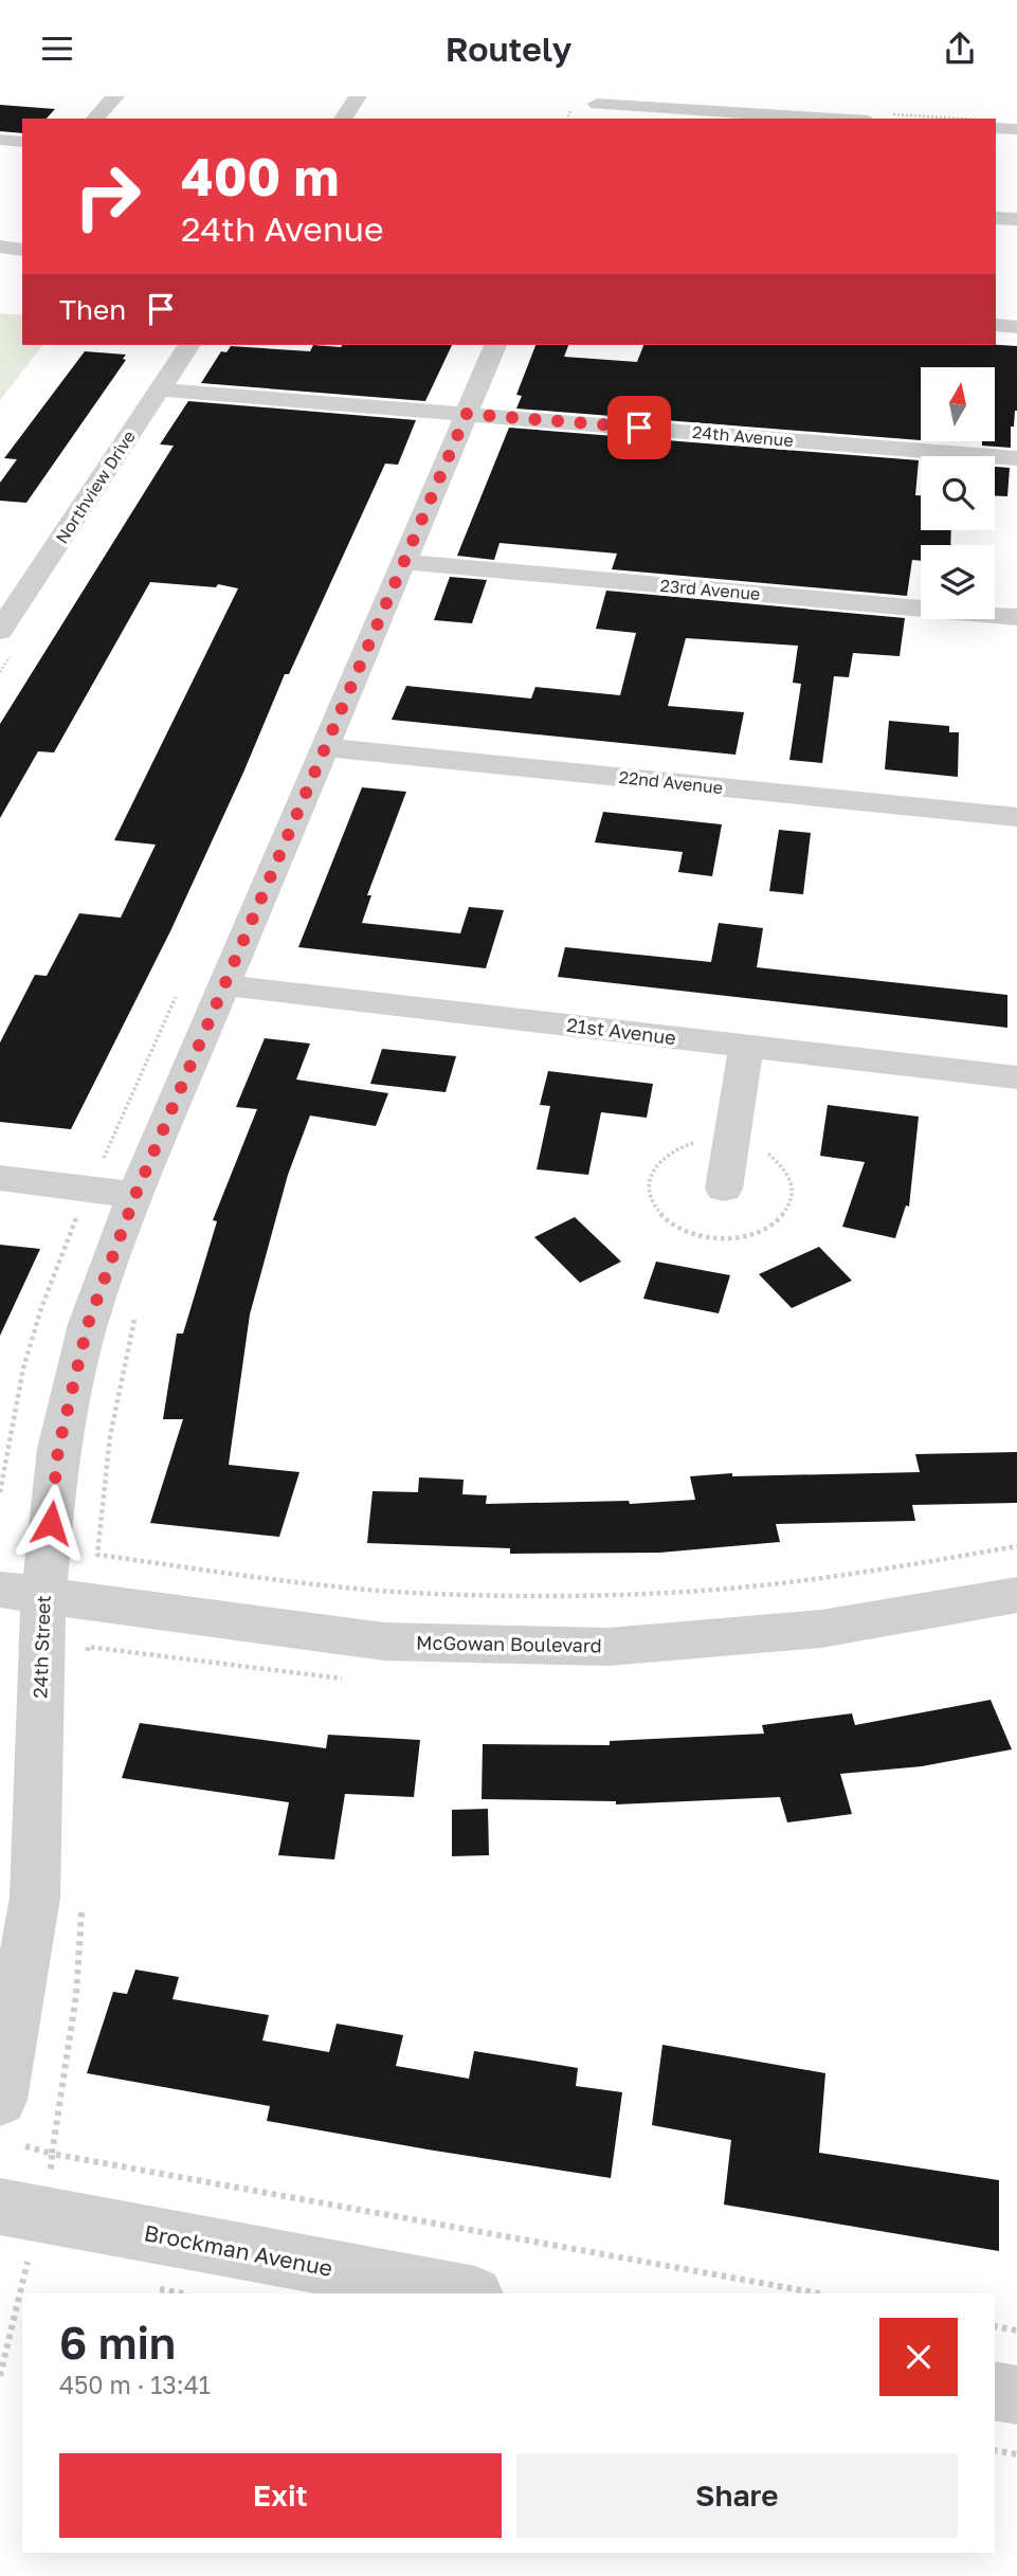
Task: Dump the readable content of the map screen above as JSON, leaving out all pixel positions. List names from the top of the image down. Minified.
{"streets":{"street":["24th Avenue","Northview Drive","23rd Avenue","22nd Avenue","21st Avenue","McGowan Boulevard","24th Street","Brockman Avenue"]},"crossings":[["24th Avenue","Northview Drive"],["24th Avenue","24th Street"],["23rd Avenue","24th Street"],["22nd Avenue","24th Street"],["21st Avenue","24th Street"],["McGowan Boulevard","24th Street"]],"north":"top","page":{"header":"Routely","turn":["400 m","24th Avenue"],"then":"Then","heading":["6 min","450 m · 13:41"],"buttons":["Exit","Share"]}}
